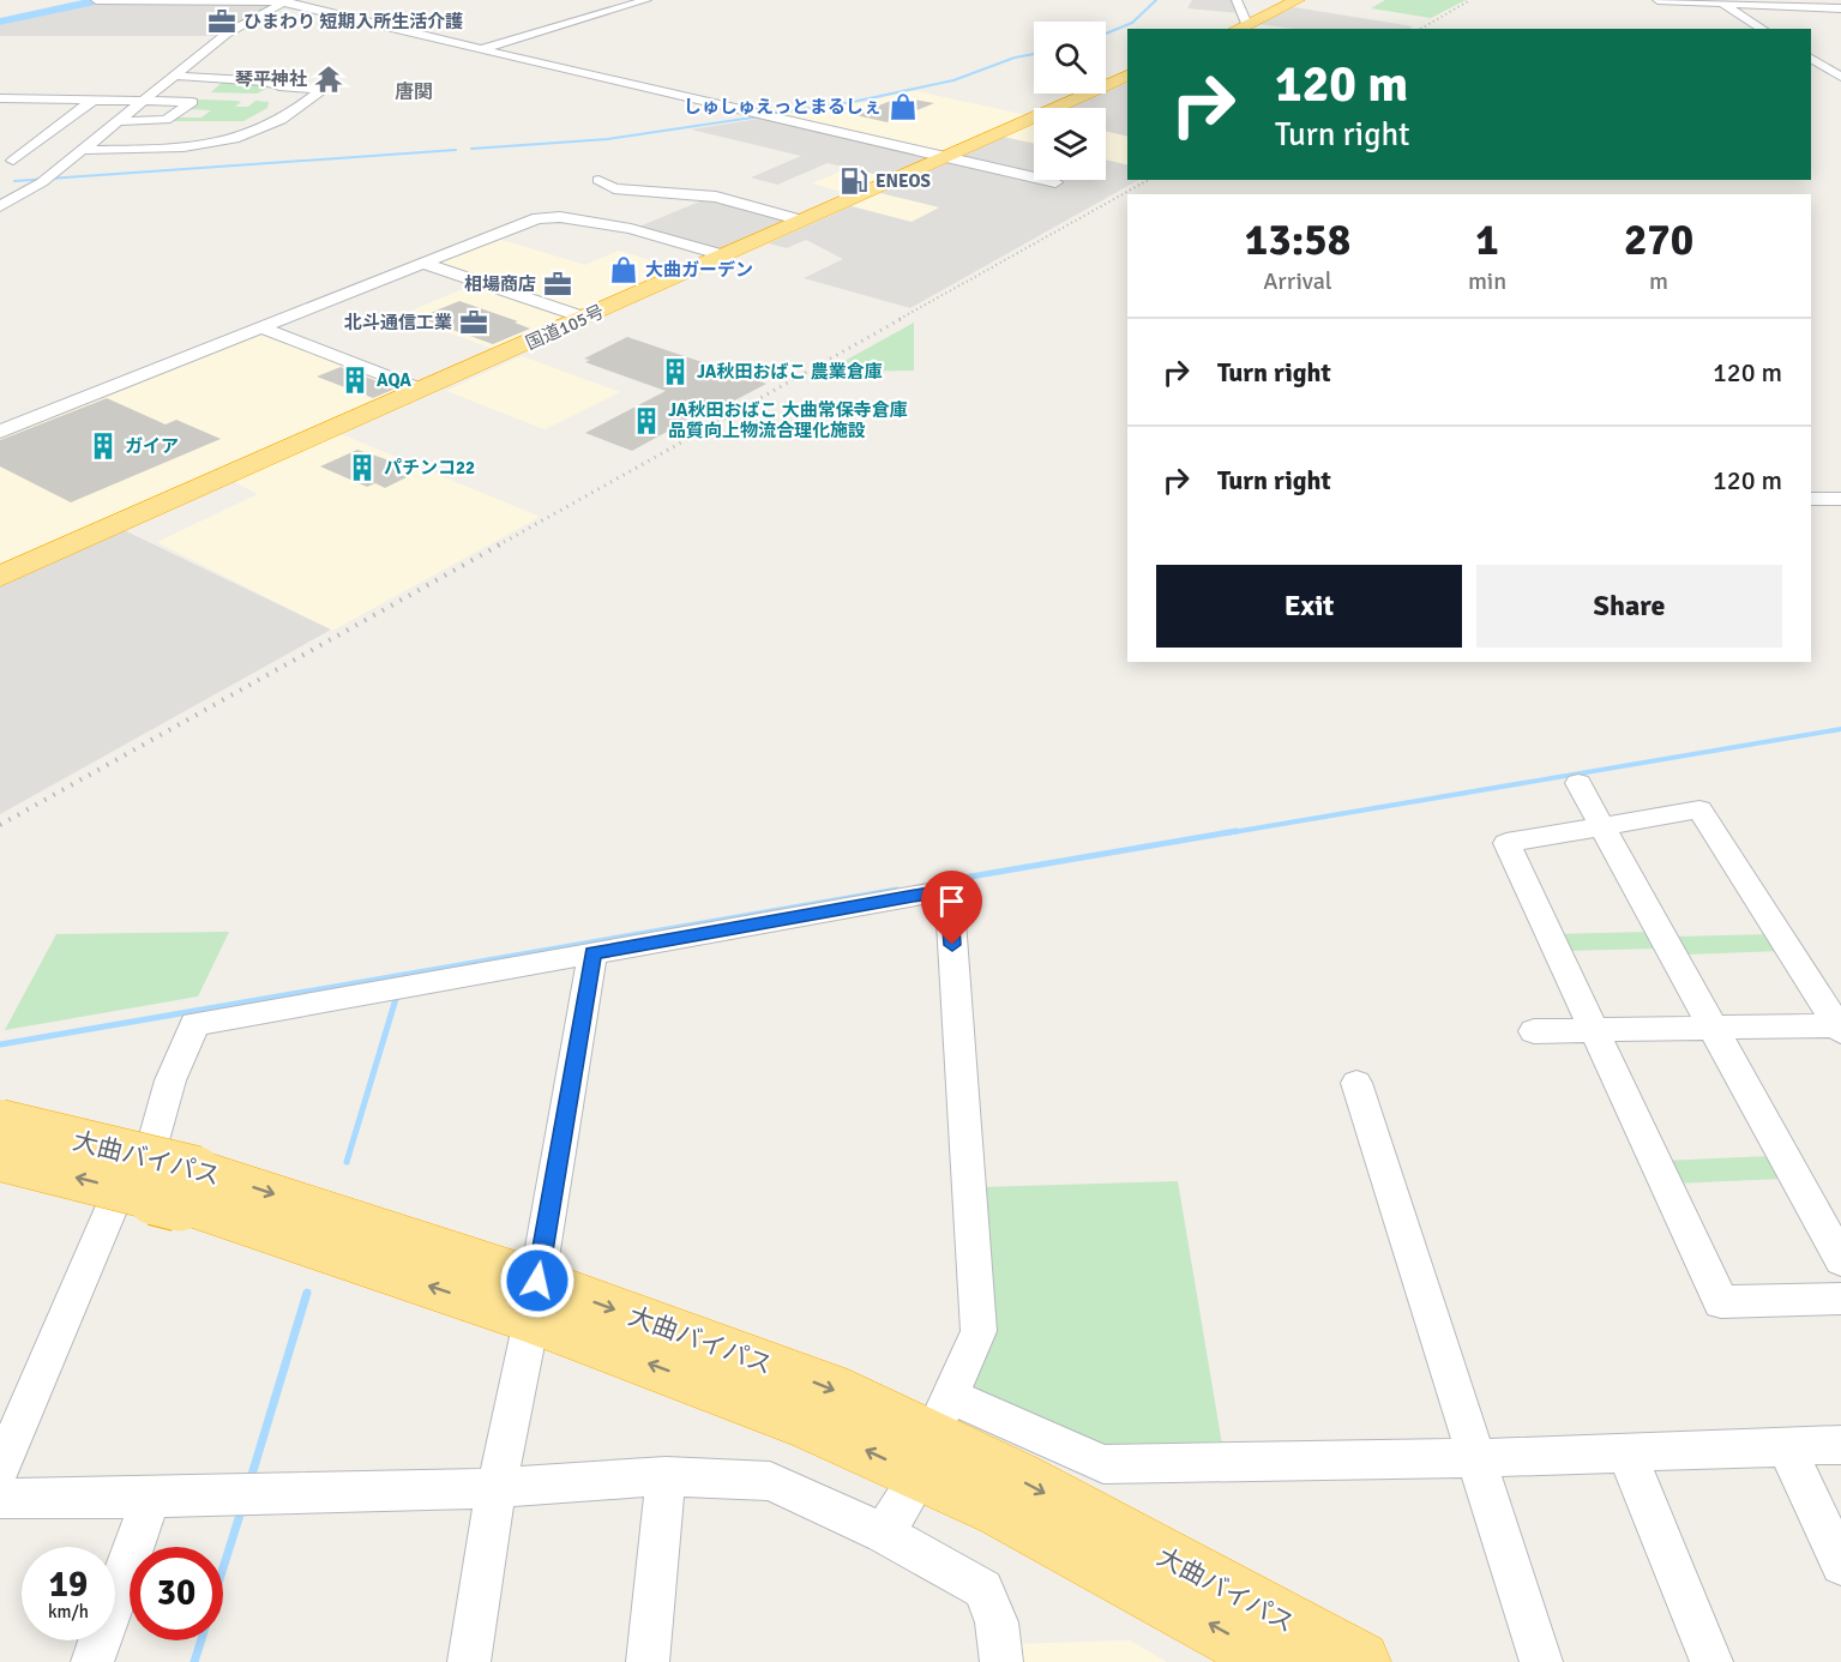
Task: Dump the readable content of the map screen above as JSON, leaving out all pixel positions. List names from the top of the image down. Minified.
{"streets":{"highway":["国道105号","大曲バイパス"]},"districts":["唐関"],"places":{"office":["ひまわり 短期入所生活介護","相場商店","北斗通信工業"],"temple":["琴平神社"],"shop":["しゅしゅえっとまるしぇ","大曲ガーデン"],"fuel station":["ENEOS"],"building":["JA秋田おばこ 農業倉庫","AQA","JA秋田おばこ 大曲常保寺倉庫 品質向上物流合理化施設","ガイア","パチンコ22"]},"page":{"turn":["120 m","Turn right"],"eta":["13:58","Arrival","1","min","270","m"],"list":[{"name":"Turn right","value":"120 m"},{"name":"Turn right","value":"120 m"}],"buttons":["Exit","Share"],"speed":"19 km/h","limit":"30"}}
